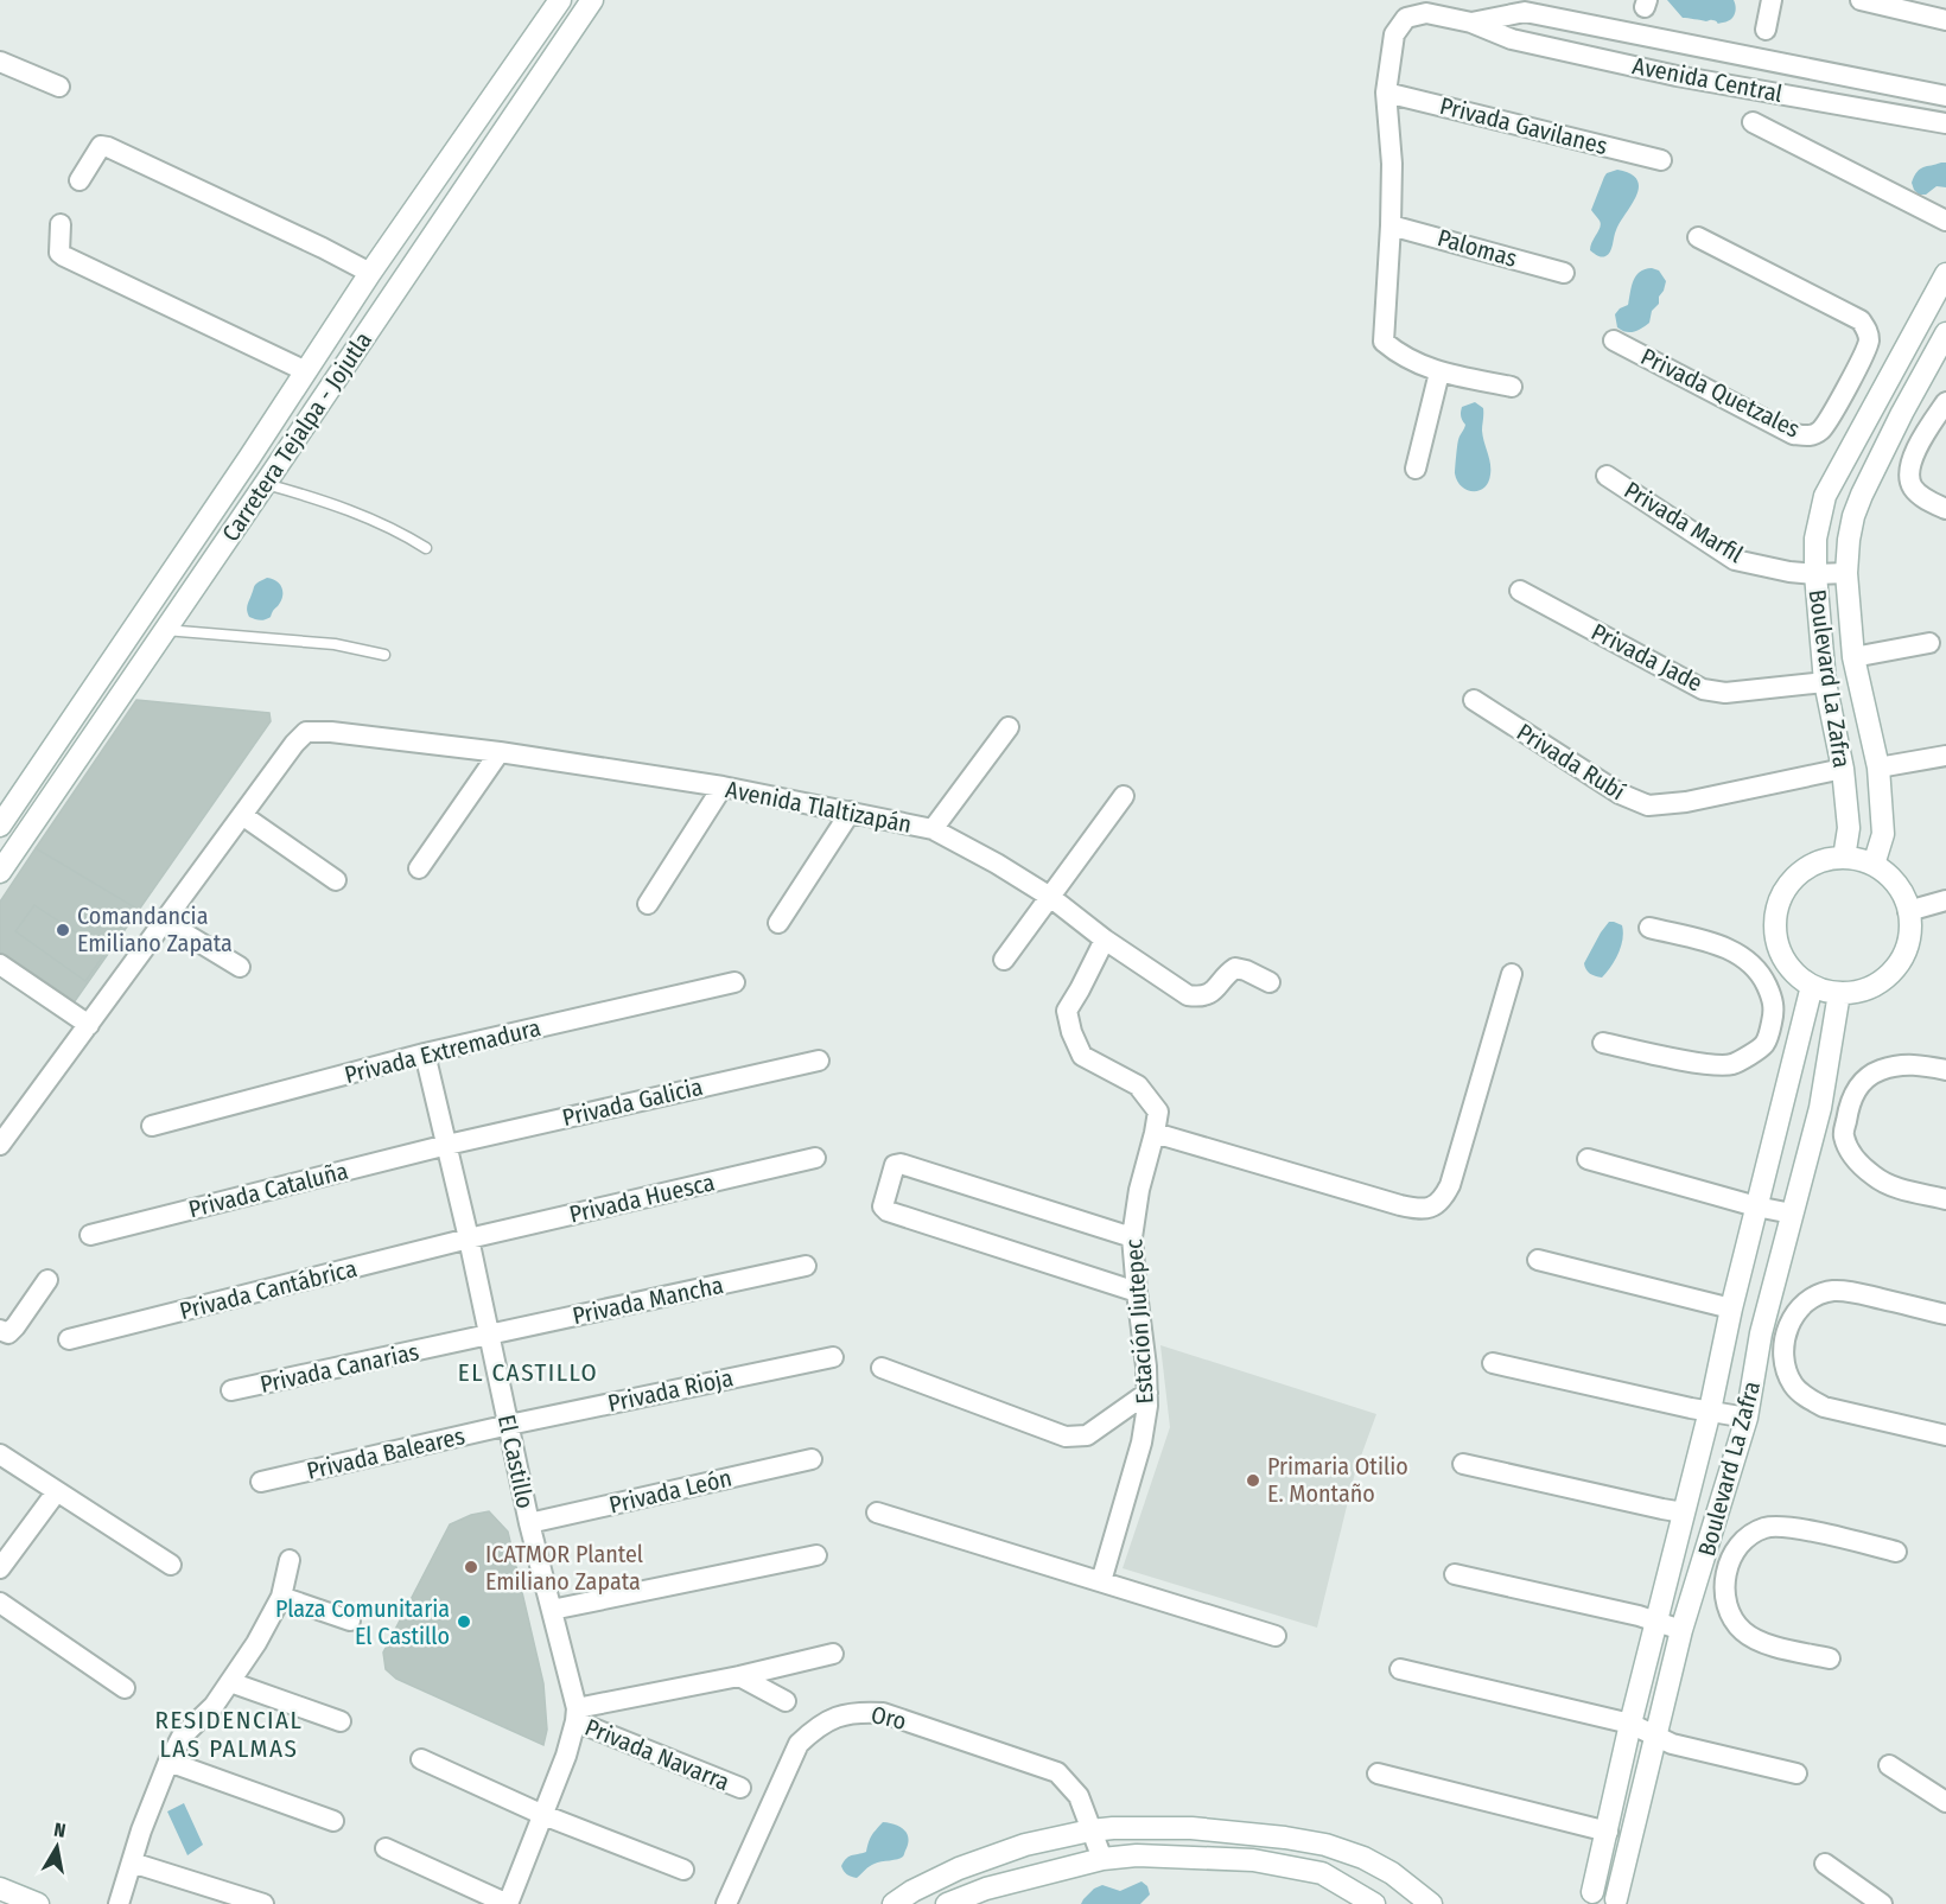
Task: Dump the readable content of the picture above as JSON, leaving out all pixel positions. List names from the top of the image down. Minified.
{"streets":{"street":["Avenida Central","Privada Gavilanes","Palomas","Privada Quetzales","Carretera Tejalpa - Jojutla","Privada Marfil","Privada Jade","Boulevard La Zafra","Privada Rubí","Avenida Tlaltizapán","Privada Extremadura","Privada Galicia","Privada Cataluña","Privada Huesca","Privada Cantábrica","Privada Mancha","Estación Jiutepec","Privada Canarias","Privada Rioja","Privada Baleares","El Castillo","Privada León","Oro","Privada Navarra"]},"crossings":[["Avenida Central","Privada Gavilanes"],["Avenida Central","Palomas"],["Privada Marfil","Boulevard La Zafra"],["Privada Jade","Boulevard La Zafra"],["Boulevard La Zafra","Privada Rubí"],["Avenida Tlaltizapán","Estación Jiutepec"],["Privada Extremadura","El Castillo"],["Privada Galicia","Privada Cataluña"],["Privada Galicia","El Castillo"],["Privada Cataluña","El Castillo"],["Privada Huesca","Privada Cantábrica"],["Privada Huesca","El Castillo"],["Privada Cantábrica","El Castillo"],["Privada Mancha","Privada Canarias"],["Privada Mancha","El Castillo"],["Privada Canarias","El Castillo"],["Privada Rioja","Privada Baleares"],["Privada Rioja","El Castillo"],["Privada Baleares","El Castillo"],["El Castillo","Privada León"],["El Castillo","Privada Navarra"]],"districts":["EL CASTILLO","RESIDENCIAL LAS PALMAS"],"places":["Comandancia Emiliano Zapata","Primaria Otilio E. Montaño","ICATMOR Plantel Emiliano Zapata","Plaza Comunitaria El Castillo"],"north":"top"}
